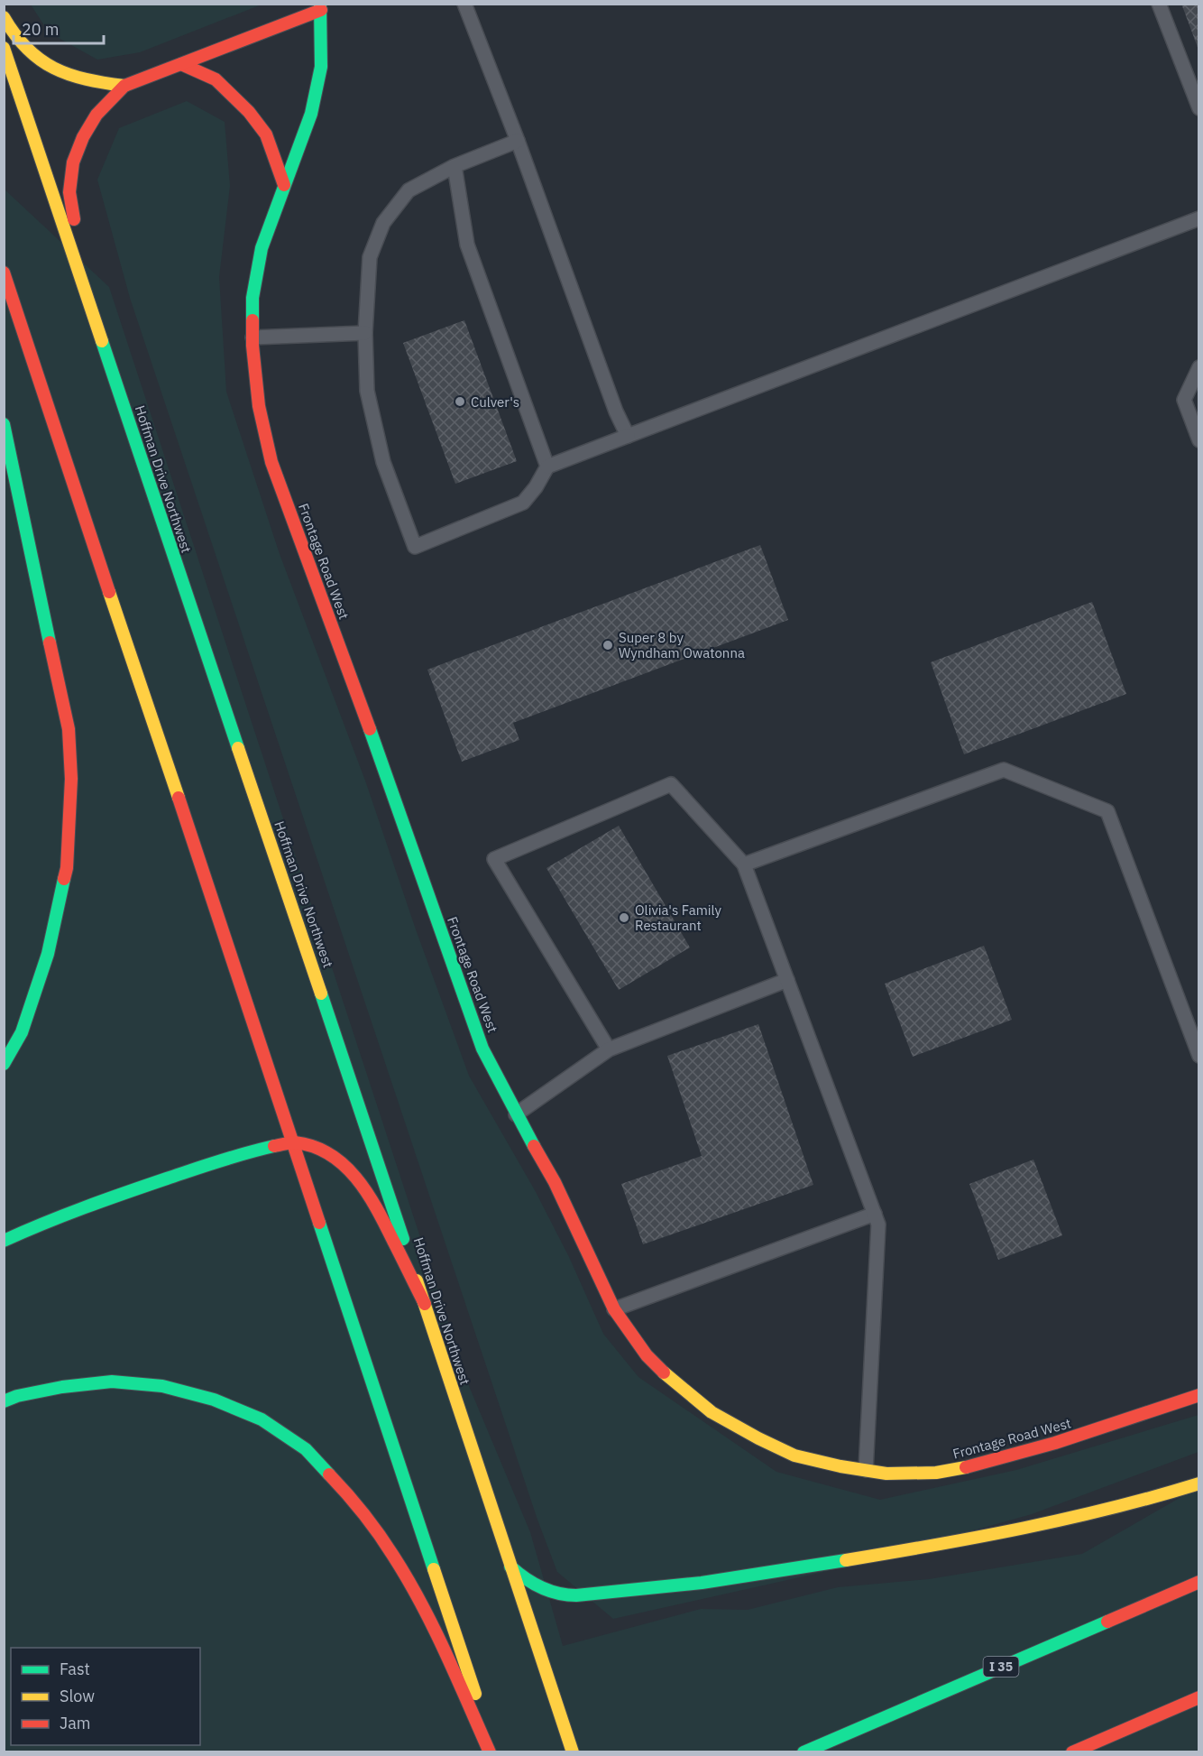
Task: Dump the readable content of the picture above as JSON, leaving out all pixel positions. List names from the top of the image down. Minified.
{"streets":{"main road":["Hoffman Drive Northwest","Frontage Road West","I 35"]},"places":["Culver's","Super 8 by Wyndham Owatonna","Olivia's Family Restaurant"],"legend":["Fast","Slow","Jam"],"scale_bar":"20 m"}
